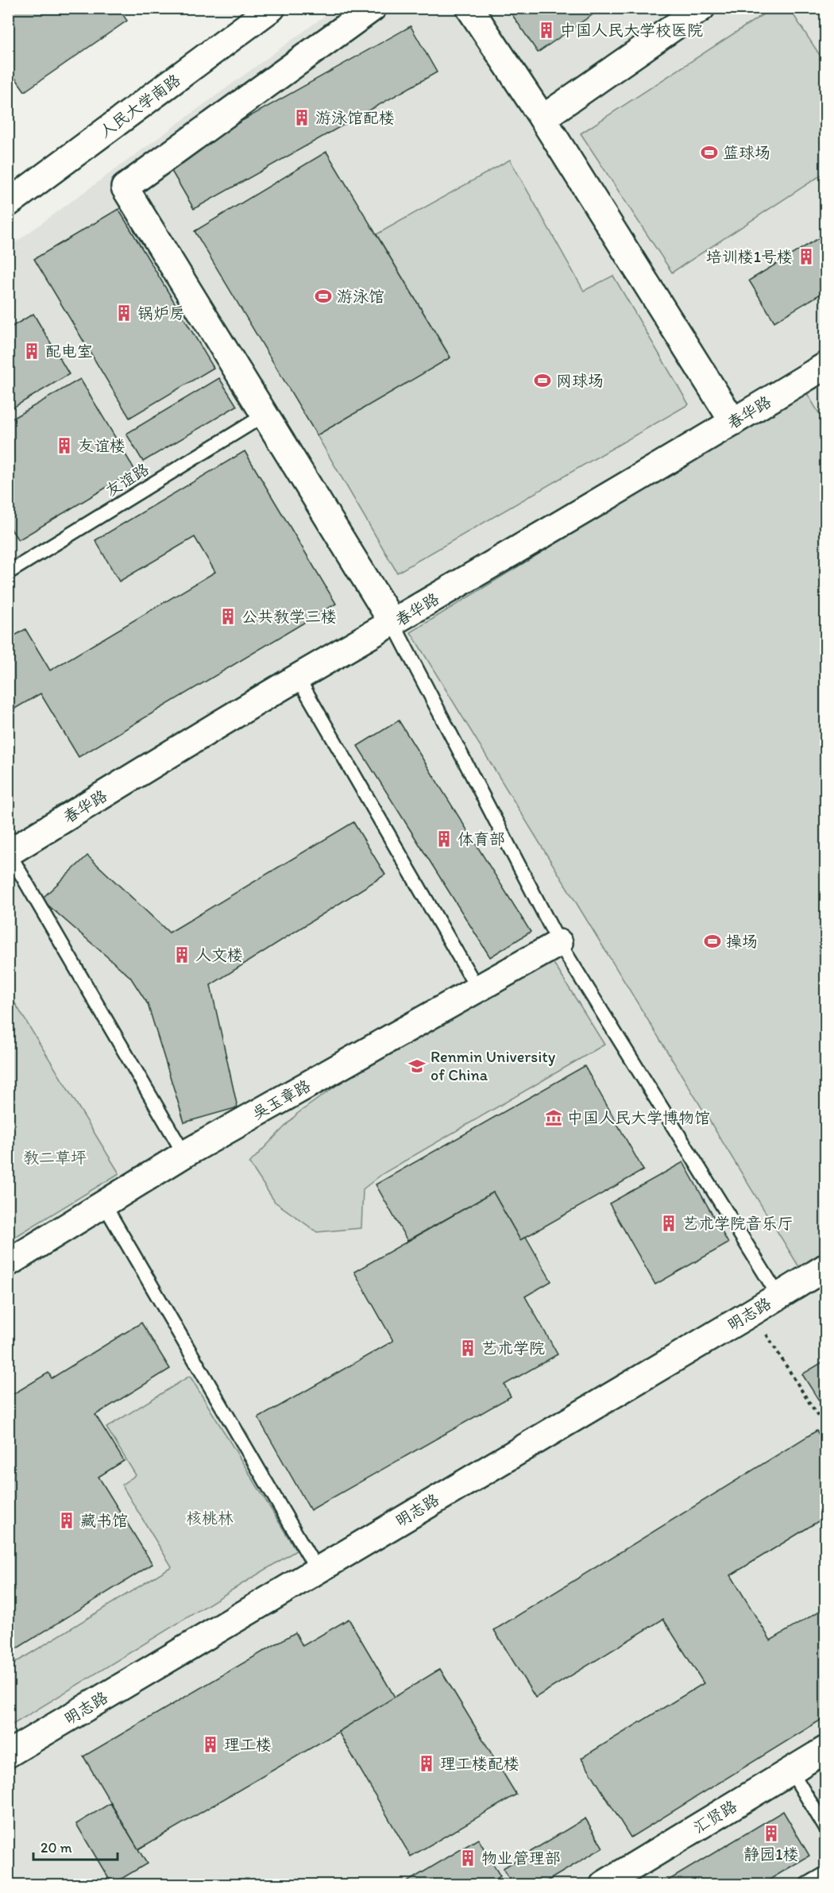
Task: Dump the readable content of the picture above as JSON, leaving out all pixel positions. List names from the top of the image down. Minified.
{"streets":{"street":["人民大学南路","春华路","吴玉章路","明志路","汇贤路"],"lane":["友谊路"]},"parks":["教二草坪","核桃林"],"places":{"building":["中国人民大学校医院","游泳馆配楼","培训楼1号楼","锅炉房","配电室","友谊楼","公共教学三楼","体育部","人文楼","艺术学院音乐厅","艺术学院","藏书馆","理工楼","理工楼配楼","静园1楼","物业管理部"],"sports":["篮球场","游泳馆","网球场","操场"],"school or university":["Renmin University of China"],"museum":["中国人民大学博物馆"]},"scale_bar":"20 m"}
